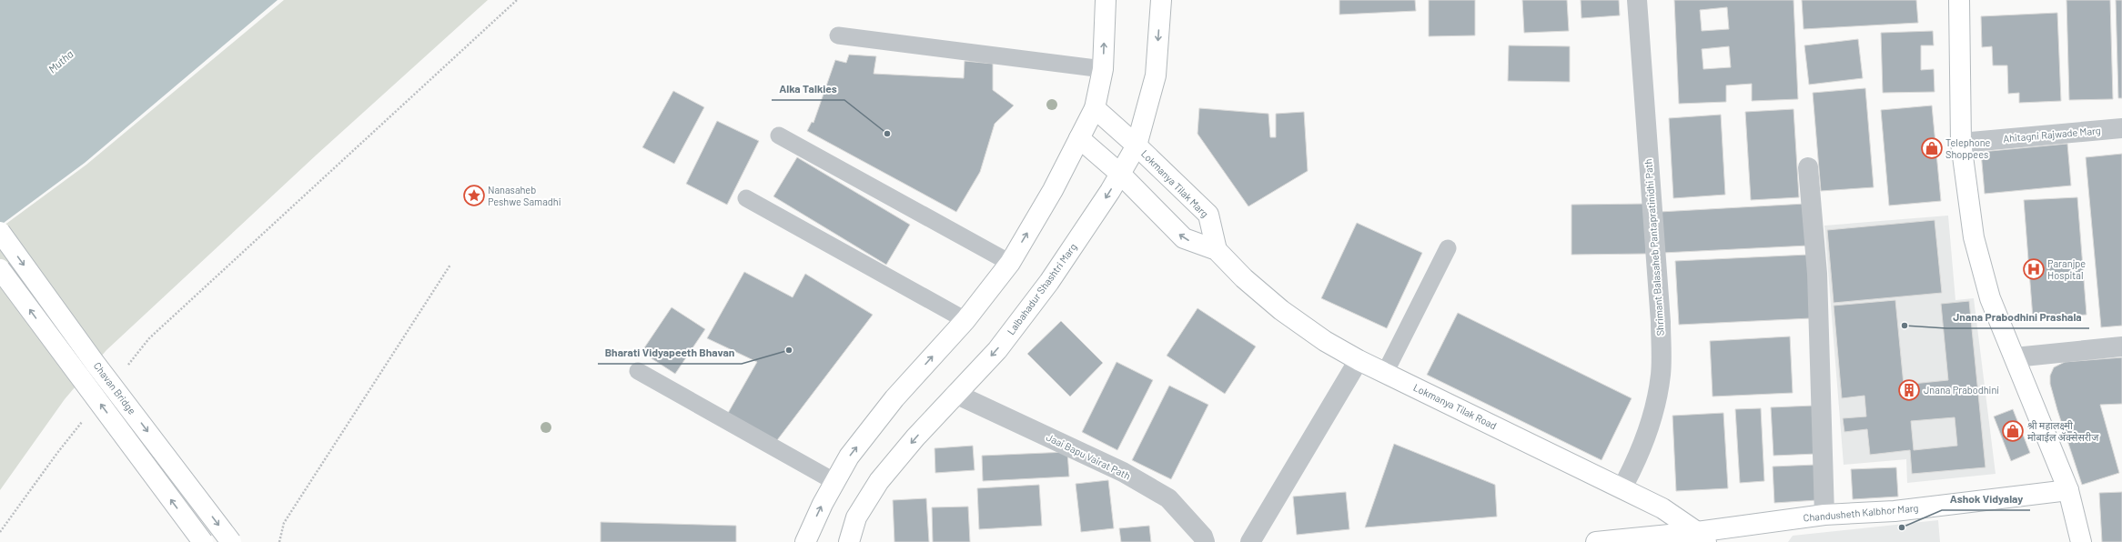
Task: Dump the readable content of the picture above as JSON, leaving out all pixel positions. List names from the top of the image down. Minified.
{"streets":{"main road":["Lokmanya Tilak Marg","Lalbahadur Shashtri Marg","Chavan Bridge","Lokmanya Tilak Road","Chandusheth Kalbhor Marg"],"street":["Ahitagni Rajwade Marg","Shrimant Balasaheb Pantapratinidhi Path","Jaai Bapu Vairat Path"]},"crossings":[["Lokmanya Tilak Marg","Lalbahadur Shashtri Marg"],["Lokmanya Tilak Marg","Lokmanya Tilak Road"],["Shrimant Balasaheb Pantapratinidhi Path","Lokmanya Tilak Road"],["Lalbahadur Shashtri Marg","Jaai Bapu Vairat Path"],["Lokmanya Tilak Road","Chandusheth Kalbhor Marg"]],"water":["Mutha"],"places":{"other":["Alka Talkies","Jnana Prabodhini Prashala","Bharati Vidyapeeth Bhavan","Ashok Vidyalay"],"shop":["Telephone Shoppees","श्री महालक्ष्मी मोबाईल ॲक्सेसरीज"],"place":["Nanasaheb Peshwe Samadhi"],"hospital":["Paranjpe Hospital"],"building":["Jnana Prabodhini"]}}
